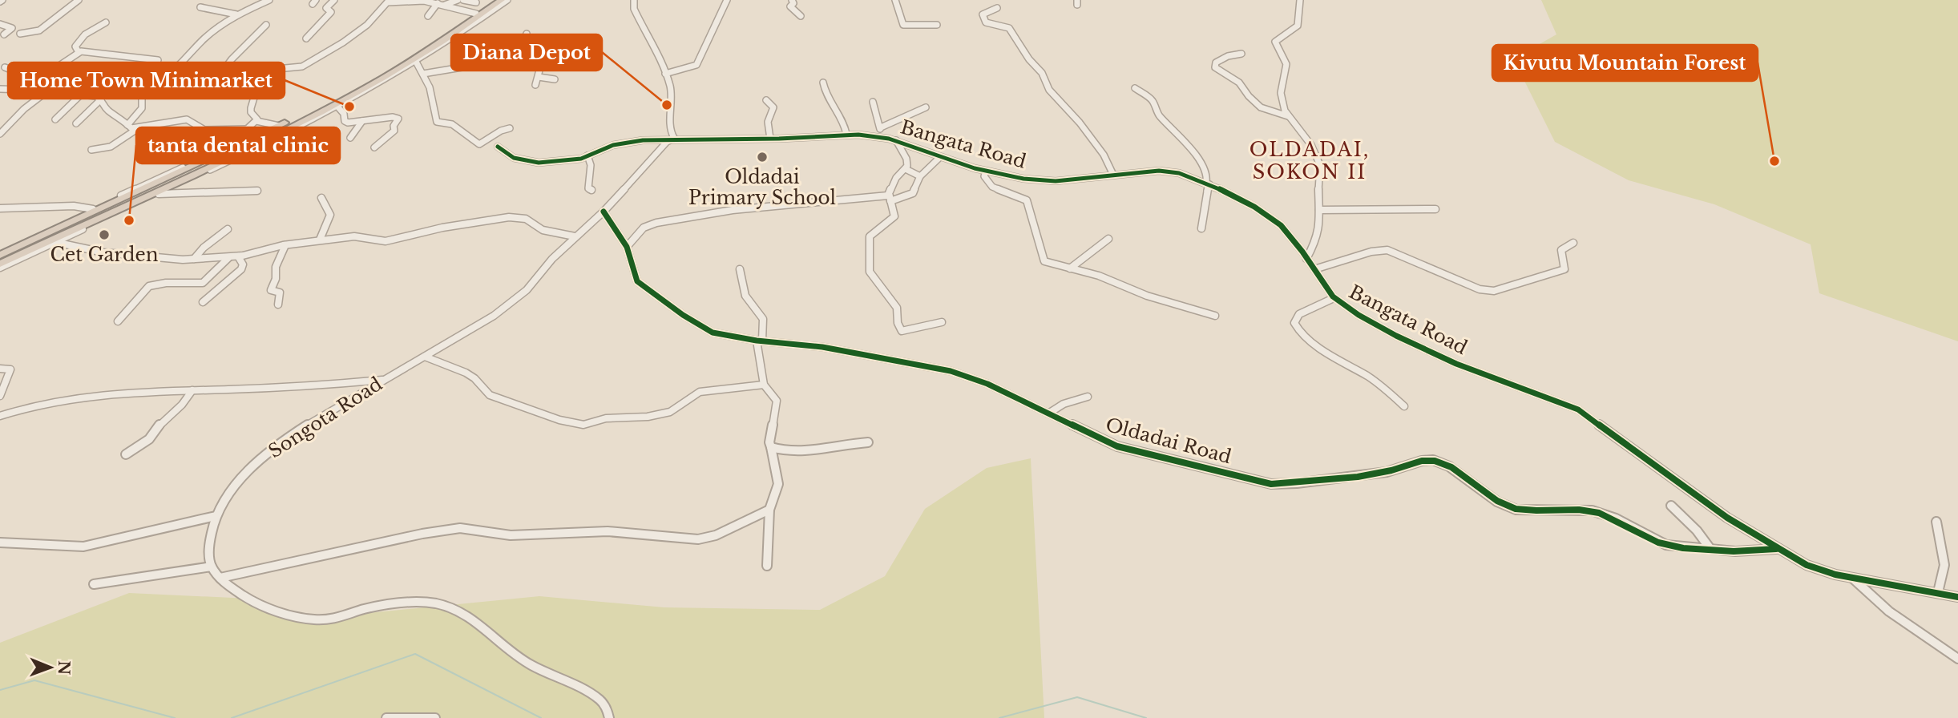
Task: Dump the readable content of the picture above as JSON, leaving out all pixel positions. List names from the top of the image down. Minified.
{"streets":{"street":["Bangata Road","Songota Road","Oldadai Road"]},"crossings":[["Bangata Road","Songota Road"],["Bangata Road","Oldadai Road"],["Songota Road","Oldadai Road"]],"districts":["OLDADAI, SOKON II"],"places":["Diana Depot","Home Town Minimarket","Oldadai Primary School","Kivutu Mountain Forest","tanta dental clinic","Cet Garden"],"north":"right"}
